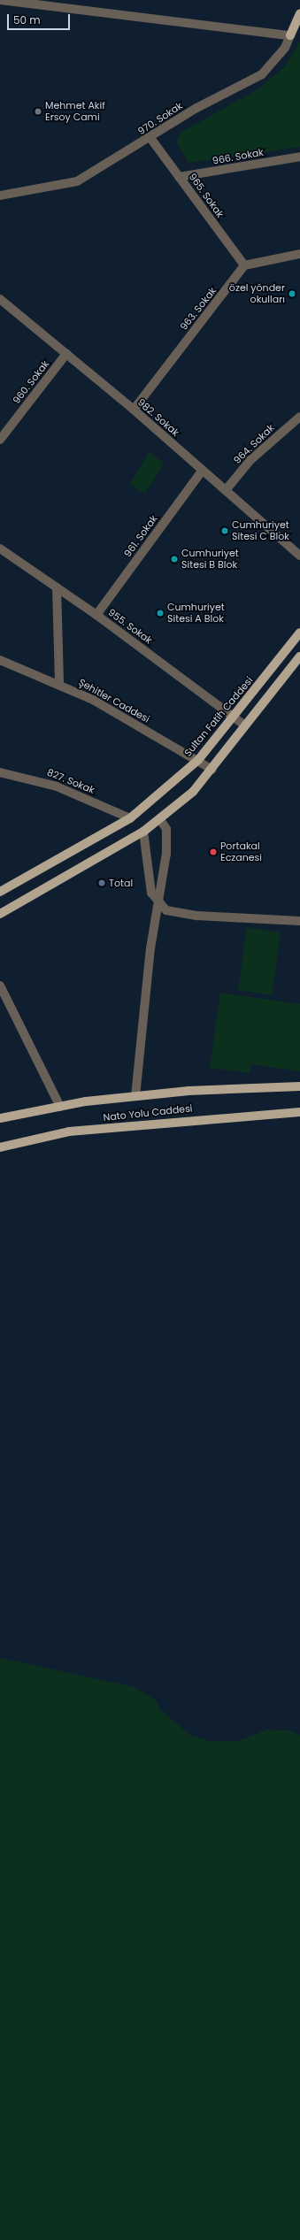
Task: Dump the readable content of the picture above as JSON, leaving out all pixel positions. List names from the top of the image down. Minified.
{"streets":{"main road":["970. Sokak","Sultan Fatih Caddesi","Nato Yolu Caddesi"],"street":["966. Sokak","965. Sokak","963. Sokak","960. Sokak","982. Sokak","964. Sokak","961. Sokak","955. Sokak","Şehitler Caddesi","827. Sokak"]},"crossings":[["970. Sokak","965. Sokak"],["966. Sokak","965. Sokak"],["965. Sokak","963. Sokak"],["963. Sokak","982. Sokak"],["960. Sokak","982. Sokak"],["982. Sokak","964. Sokak"],["982. Sokak","961. Sokak"],["961. Sokak","955. Sokak"],["955. Sokak","Sultan Fatih Caddesi"],["Şehitler Caddesi","Sultan Fatih Caddesi"],["Sultan Fatih Caddesi","827. Sokak"]],"places":["Mehmet Akif Ersoy Cami","özel yönder okulları","Cumhuriyet Sitesi C Blok","Cumhuriyet Sitesi B Blok","Cumhuriyet Sitesi A Blok","Portakal Eczanesi","Total"],"scale_bar":"50 m"}
